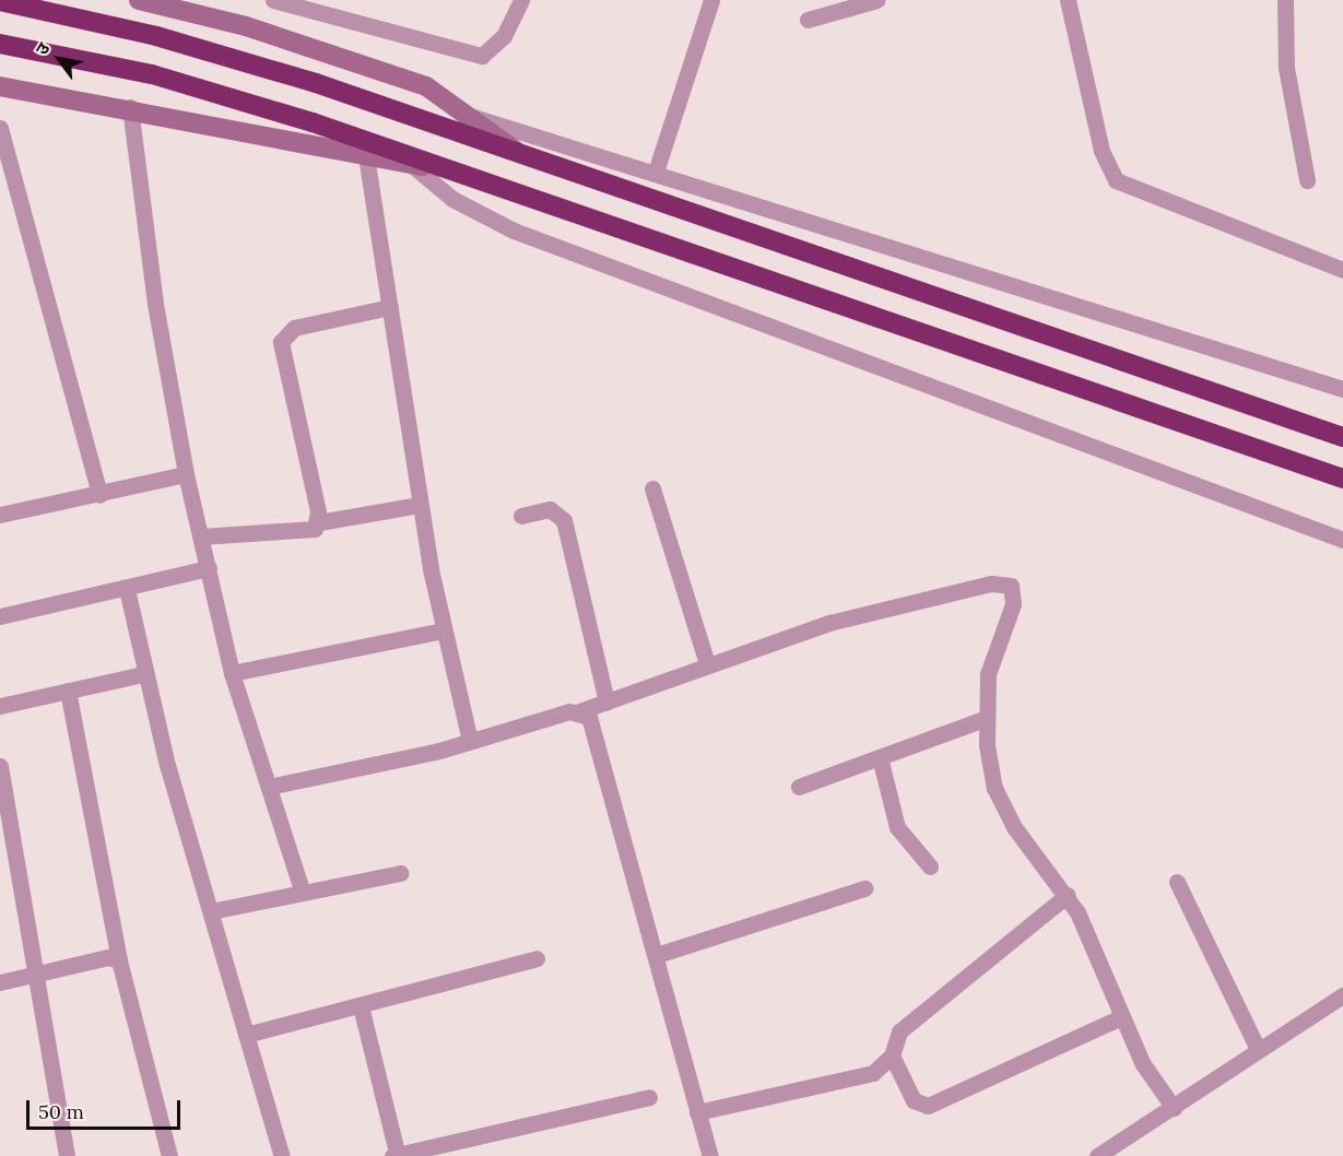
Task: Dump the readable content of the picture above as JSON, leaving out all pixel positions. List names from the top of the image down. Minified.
{"scale_bar":"50 m","north":"top left"}
